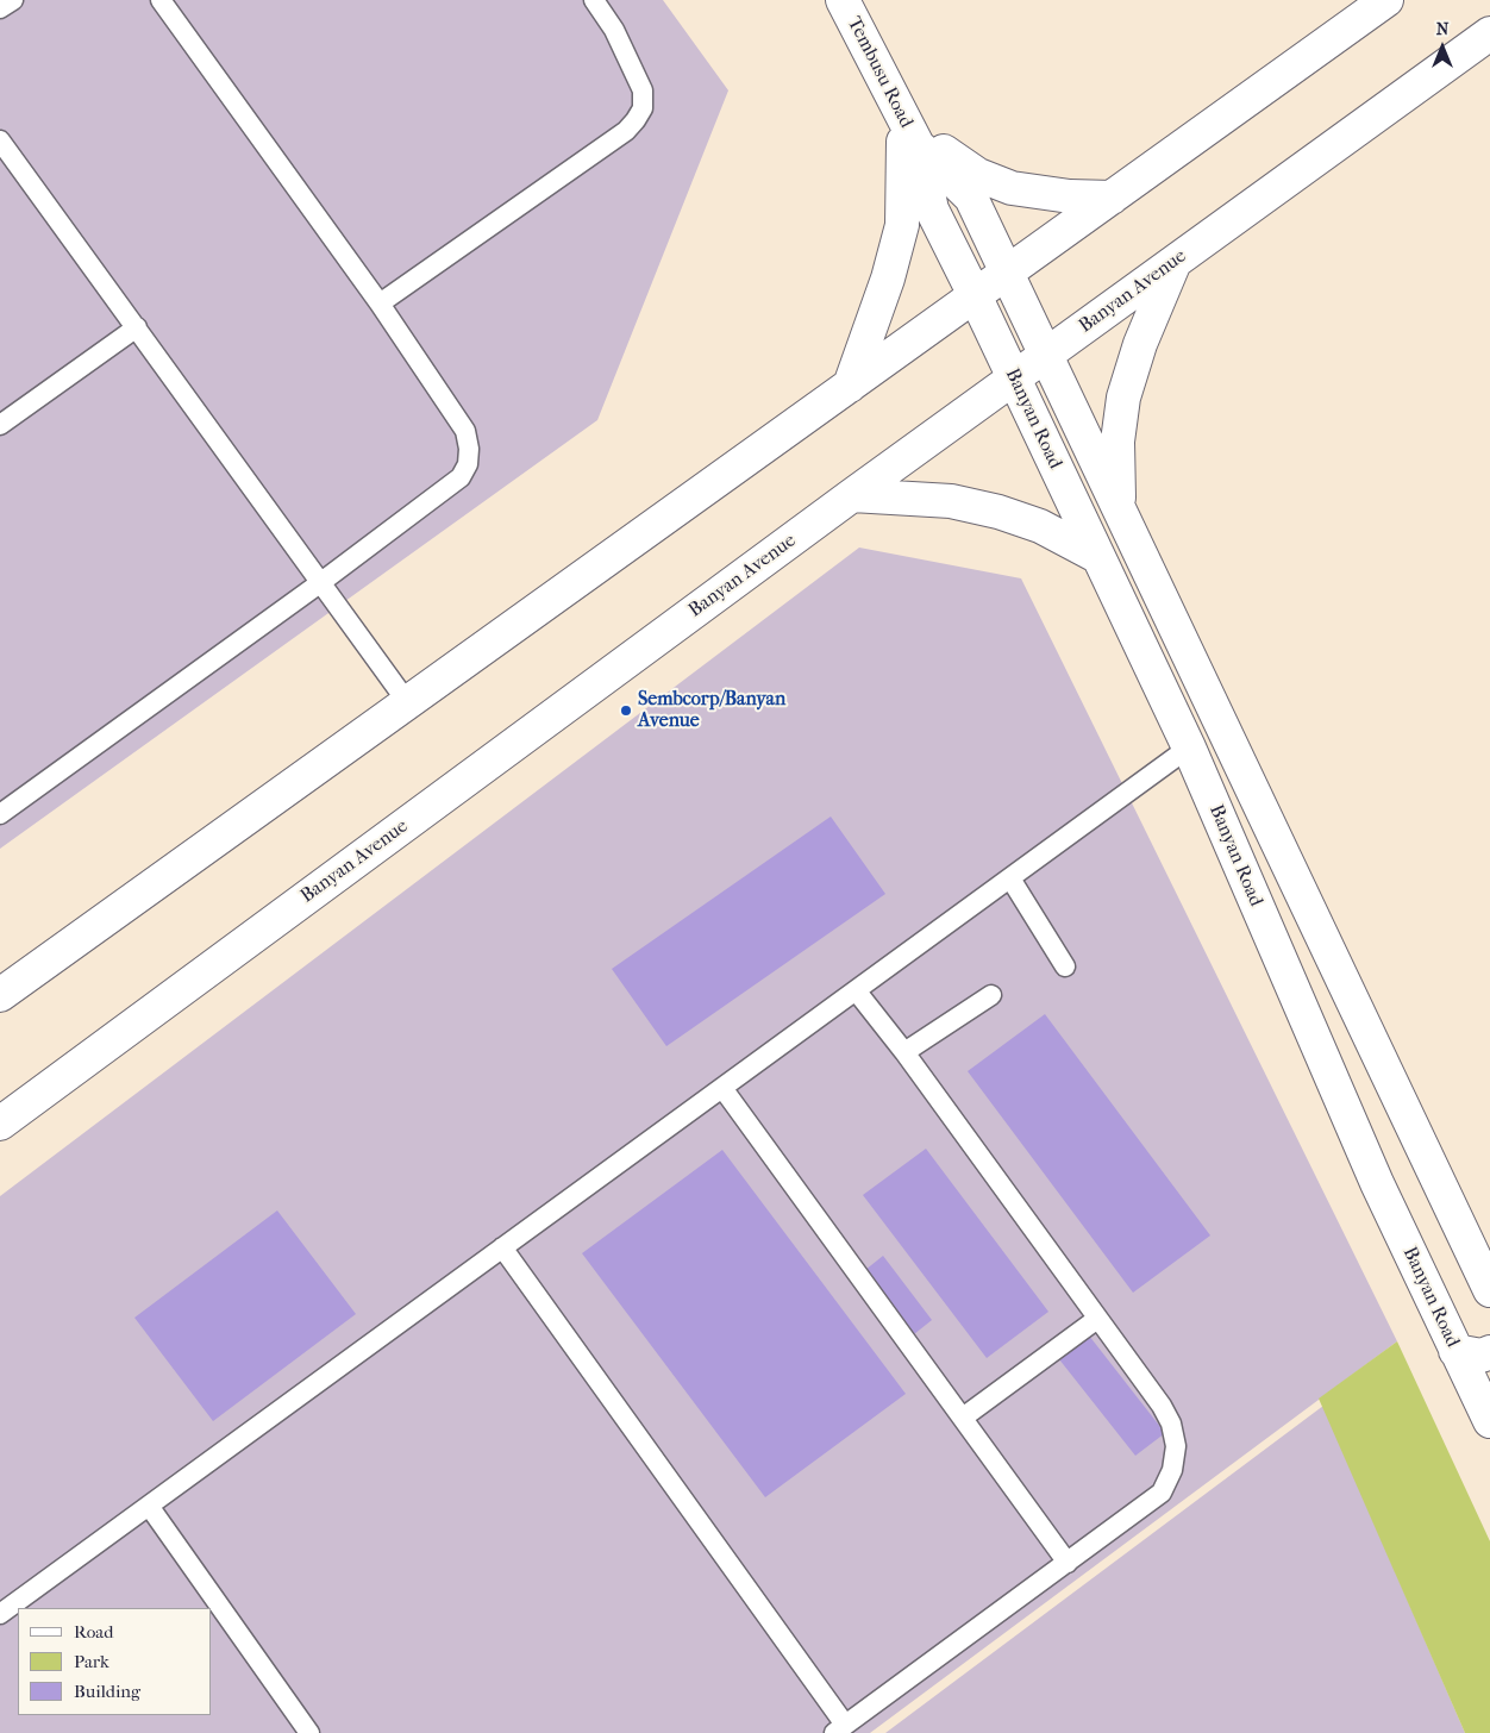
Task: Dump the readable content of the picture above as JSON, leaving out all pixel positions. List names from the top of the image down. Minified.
{"streets":{"street":["Tembusu Road","Banyan Avenue","Banyan Road"]},"crossings":[["Tembusu Road","Banyan Road"],["Banyan Avenue","Banyan Road"]],"places":["Sembcorp/Banyan Avenue"],"legend":["Road","Park","Building"],"north":"top"}
